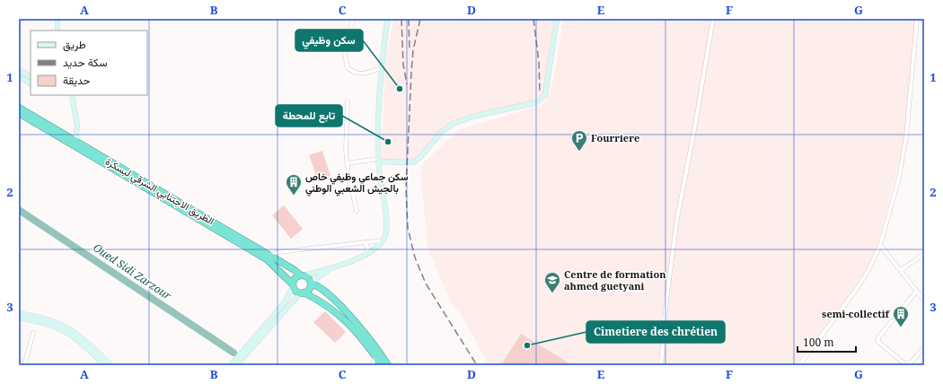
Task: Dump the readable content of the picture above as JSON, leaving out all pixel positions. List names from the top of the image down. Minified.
{"streets":{"highway":["الطريق الاجتنابي الشرقي لبسكرة"]},"water":["Oued Sidi Zarzour"],"places":{"other":["سكن وظيفي","تابع للمحطة","Cimetiere des chrétien"],"parking":["Fourriere"],"building":["سكن جماعي وظيفي خاص بالجيش الشعبي الوطني","semi-collectif"],"school or university":["Centre de formation ahmed guetyani"]},"legend":["طريق","سكة حديد","حديقة"],"scale_bar":"100 m","grid":{"columns":["A","B","C","D","E","F","G"],"rows":["1","2","3"]}}
